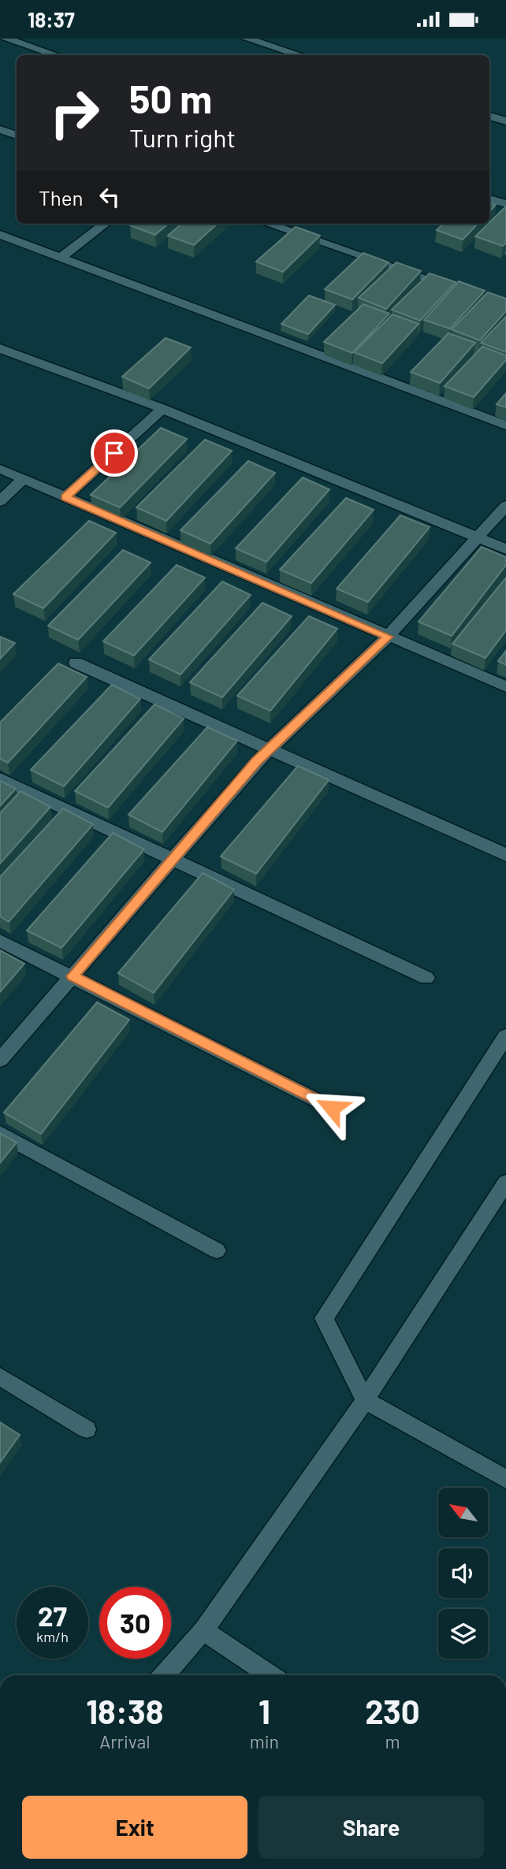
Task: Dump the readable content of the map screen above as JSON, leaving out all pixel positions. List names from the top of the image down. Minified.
{"north":"top left","page":{"status":"18:37","turn":["50 m","Turn right"],"then":"Then","speed":"27 km/h","limit":"30","eta":["18:38","Arrival","1","min","230","m"],"buttons":["Exit","Share"]}}
